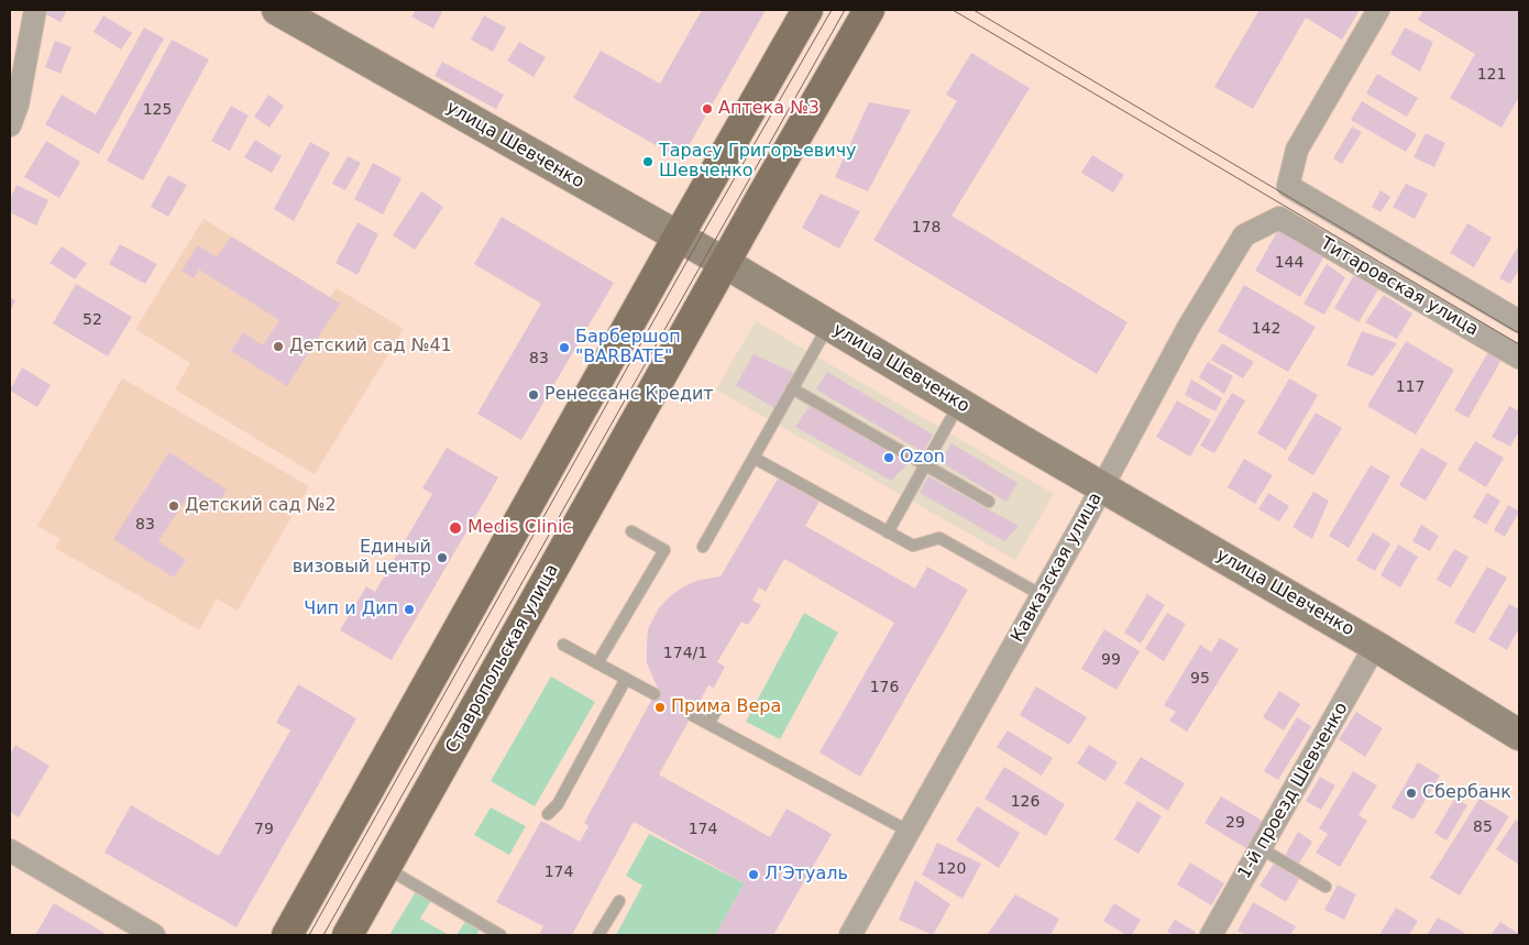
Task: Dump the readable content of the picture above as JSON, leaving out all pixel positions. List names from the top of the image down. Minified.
{"streets":{"main road":["Ставропольская улица"],"street":["улица Шевченко","Титаровская улица","Кавказская улица","1-й проезд Шевченко"]},"crossings":[["улица Шевченко","Кавказская улица"],["улица Шевченко","Ставропольская улица"],["улица Шевченко","1-й проезд Шевченко"],["Титаровская улица","Кавказская улица"]],"places":["Аптека №3","Тарасу Григорьевичу Шевченко","Детский сад №41","Барбершоп \"BARBATE\"","Ренессанс Кредит","Ozon","Детский сад №2","Medis Clinic","Единый визовый центр","Чип и Дип","Прима Вера","Сбербанк","Л'Этуаль"],"house_numbers":["121","125","178","144","52","142","83","117","83","174/1","99","95","176","126","29","85","79","174","120","174"]}
